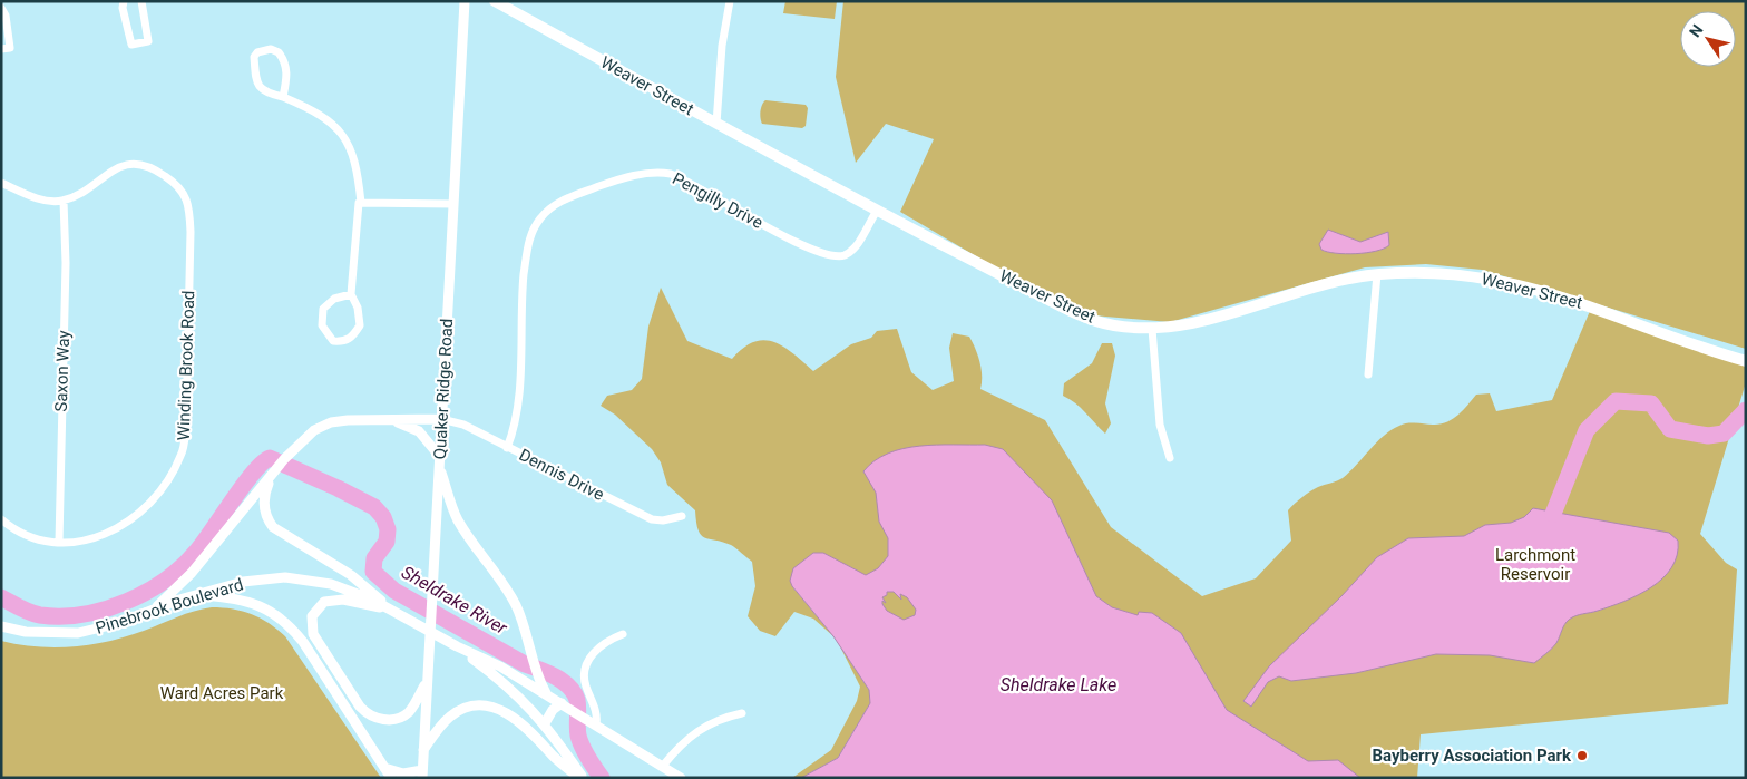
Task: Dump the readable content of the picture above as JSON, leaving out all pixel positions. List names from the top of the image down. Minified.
{"streets":{"main road":["Weaver Street"],"street":["Pengilly Drive","Winding Brook Road","Saxon Way","Quaker Ridge Road","Dennis Drive","Pinebrook Boulevard"]},"crossings":[["Weaver Street","Pengilly Drive"],["Pengilly Drive","Dennis Drive"],["Winding Brook Road","Saxon Way"],["Quaker Ridge Road","Dennis Drive"]],"water":["Sheldrake River","Sheldrake Lake"],"parks":["Larchmont Reservoir","Ward Acres Park"],"places":["Bayberry Association Park"],"north":"top left"}
